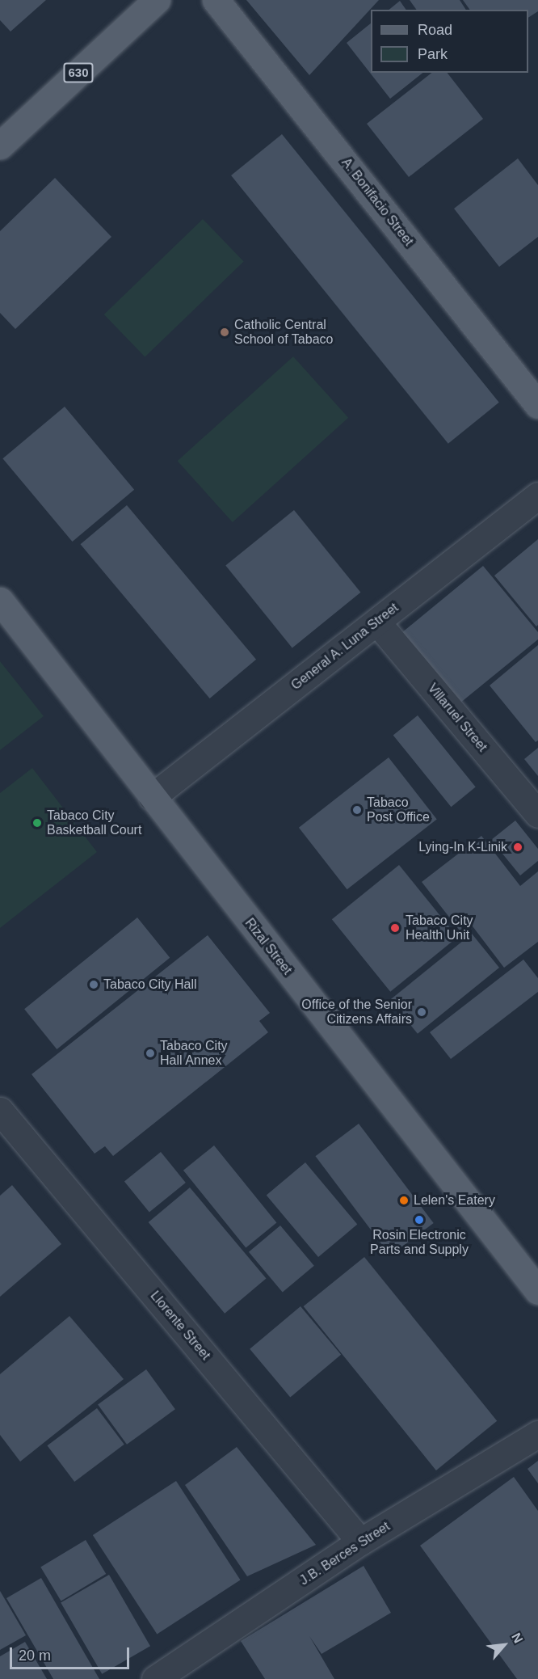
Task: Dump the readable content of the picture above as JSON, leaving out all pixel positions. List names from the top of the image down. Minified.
{"streets":{"main road":["630","A. Bonifacio Street","Rizal Street"],"street":["General A. Luna Street","Villaruel Street","Llorente Street","J.B. Berces Street"]},"crossings":[["General A. Luna Street","Villaruel Street"],["General A. Luna Street","Rizal Street"],["Llorente Street","J.B. Berces Street"]],"places":["Catholic Central School of Tabaco","Tabaco Post Office","Tabaco City Basketball Court","Lying-In K-Linik","Tabaco City Health Unit","Tabaco City Hall","Office of the Senior Citizens Affairs","Tabaco City Hall Annex","Lelen's Eatery","Rosin Electronic Parts and Supply"],"legend":["Road","Park"],"scale_bar":"20 m","north":"top right"}
